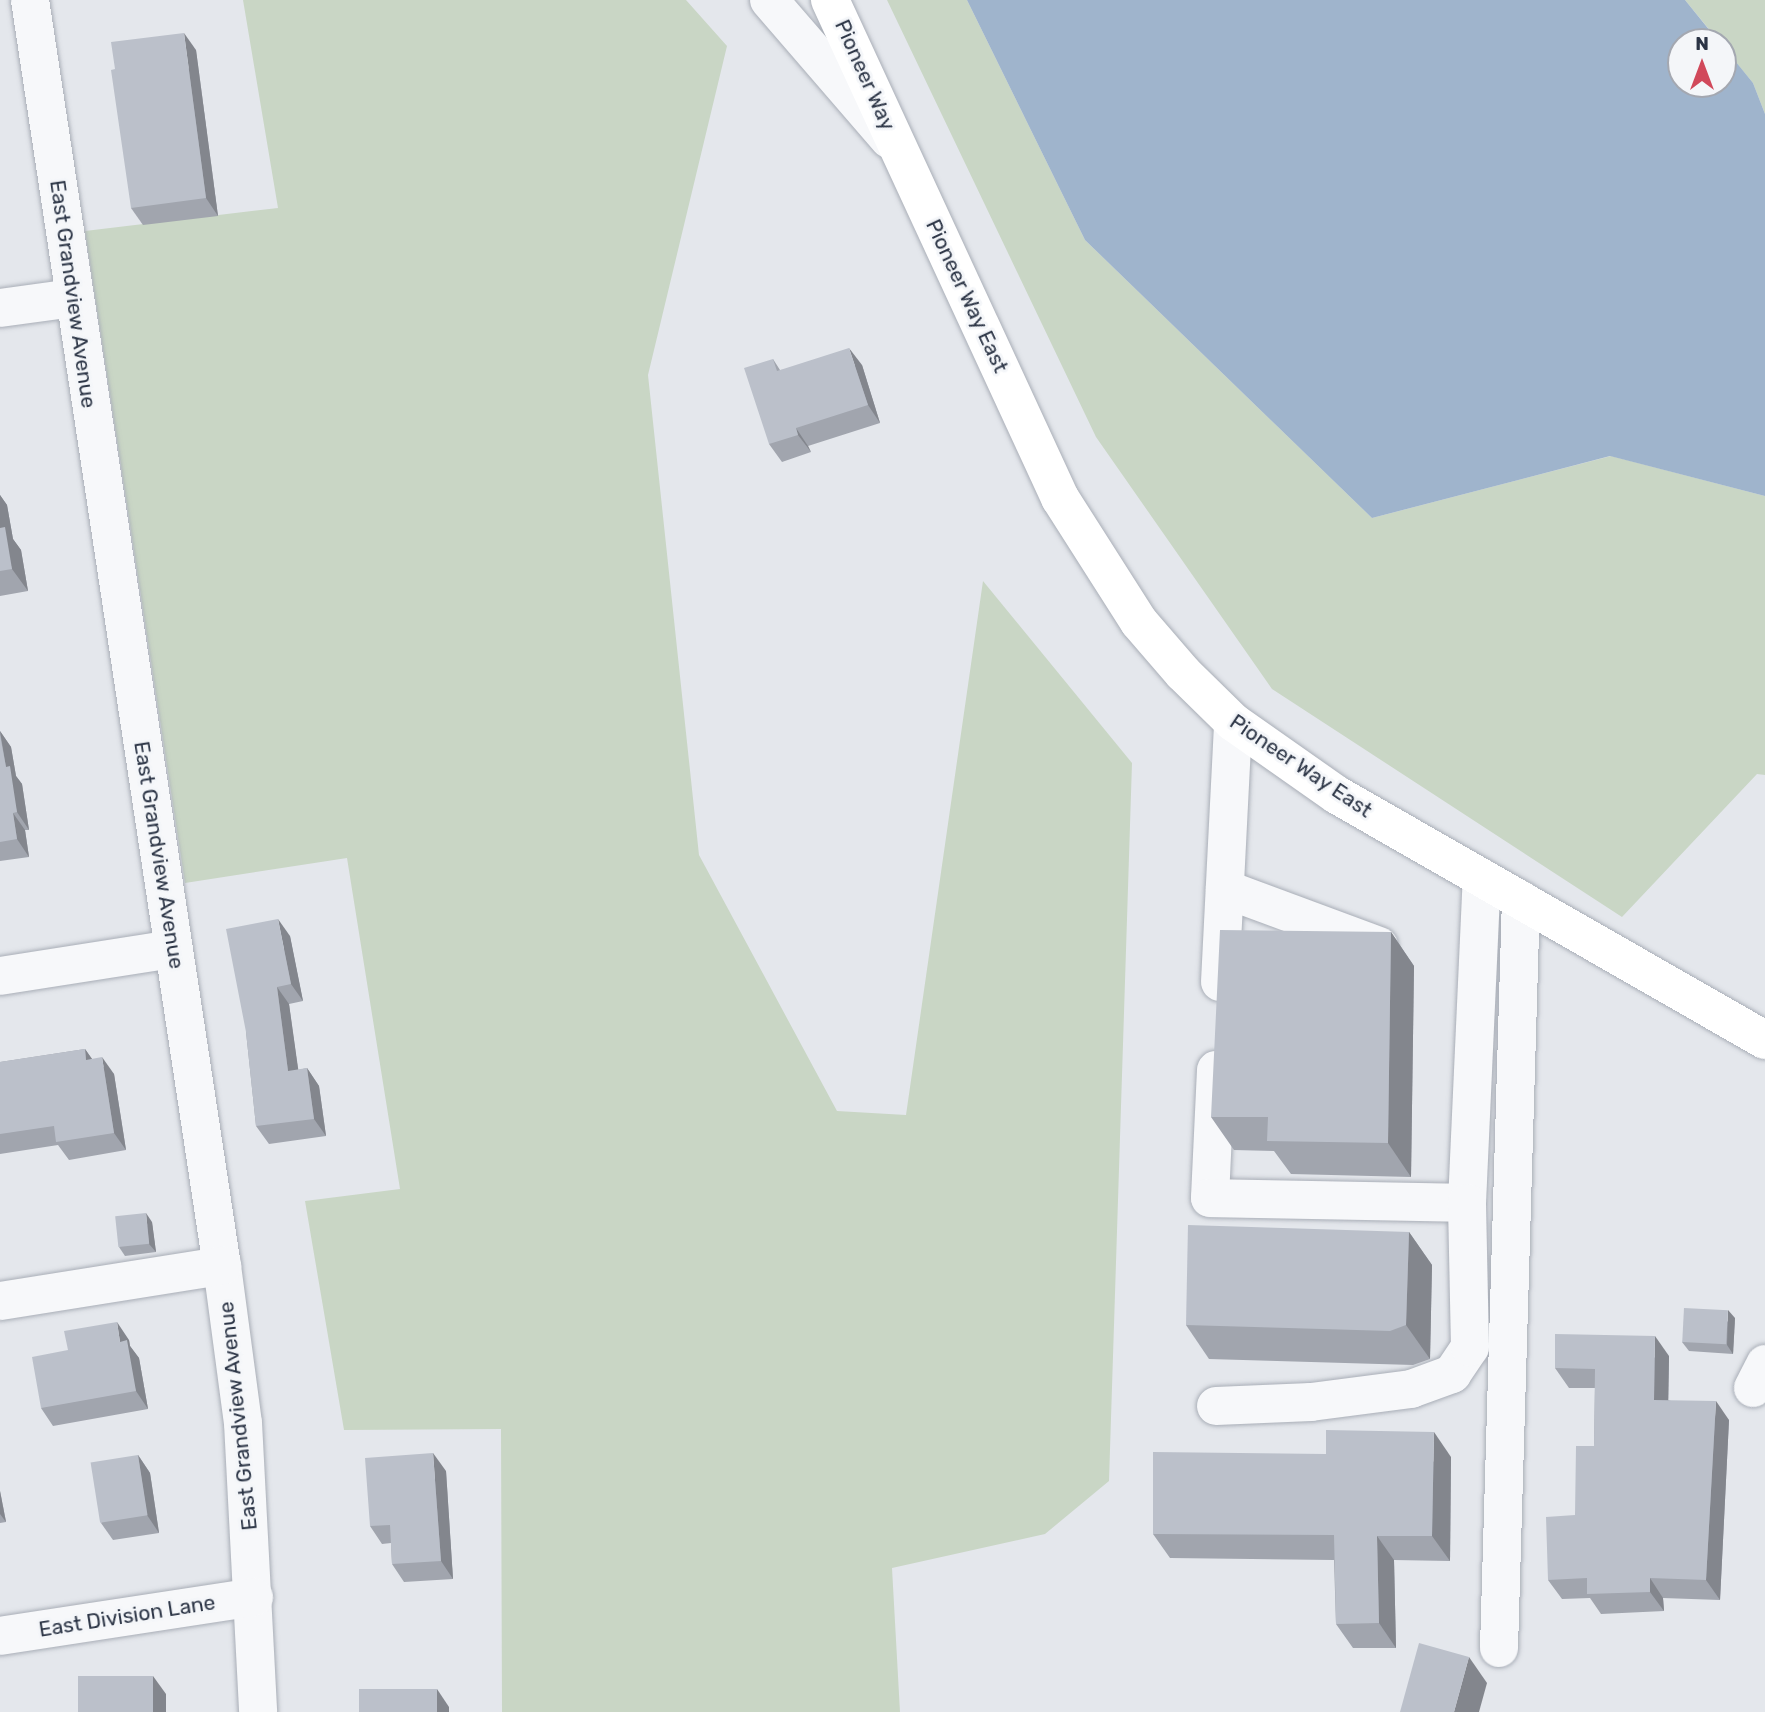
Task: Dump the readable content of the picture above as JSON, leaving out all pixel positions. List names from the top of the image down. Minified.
{"streets":{"main road":["Pioneer Way","Pioneer Way East"],"street":["East Grandview Avenue","East Division Lane"]},"crossings":[["Pioneer Way","Pioneer Way East"],["East Grandview Avenue","East Division Lane"]],"north":"top"}
